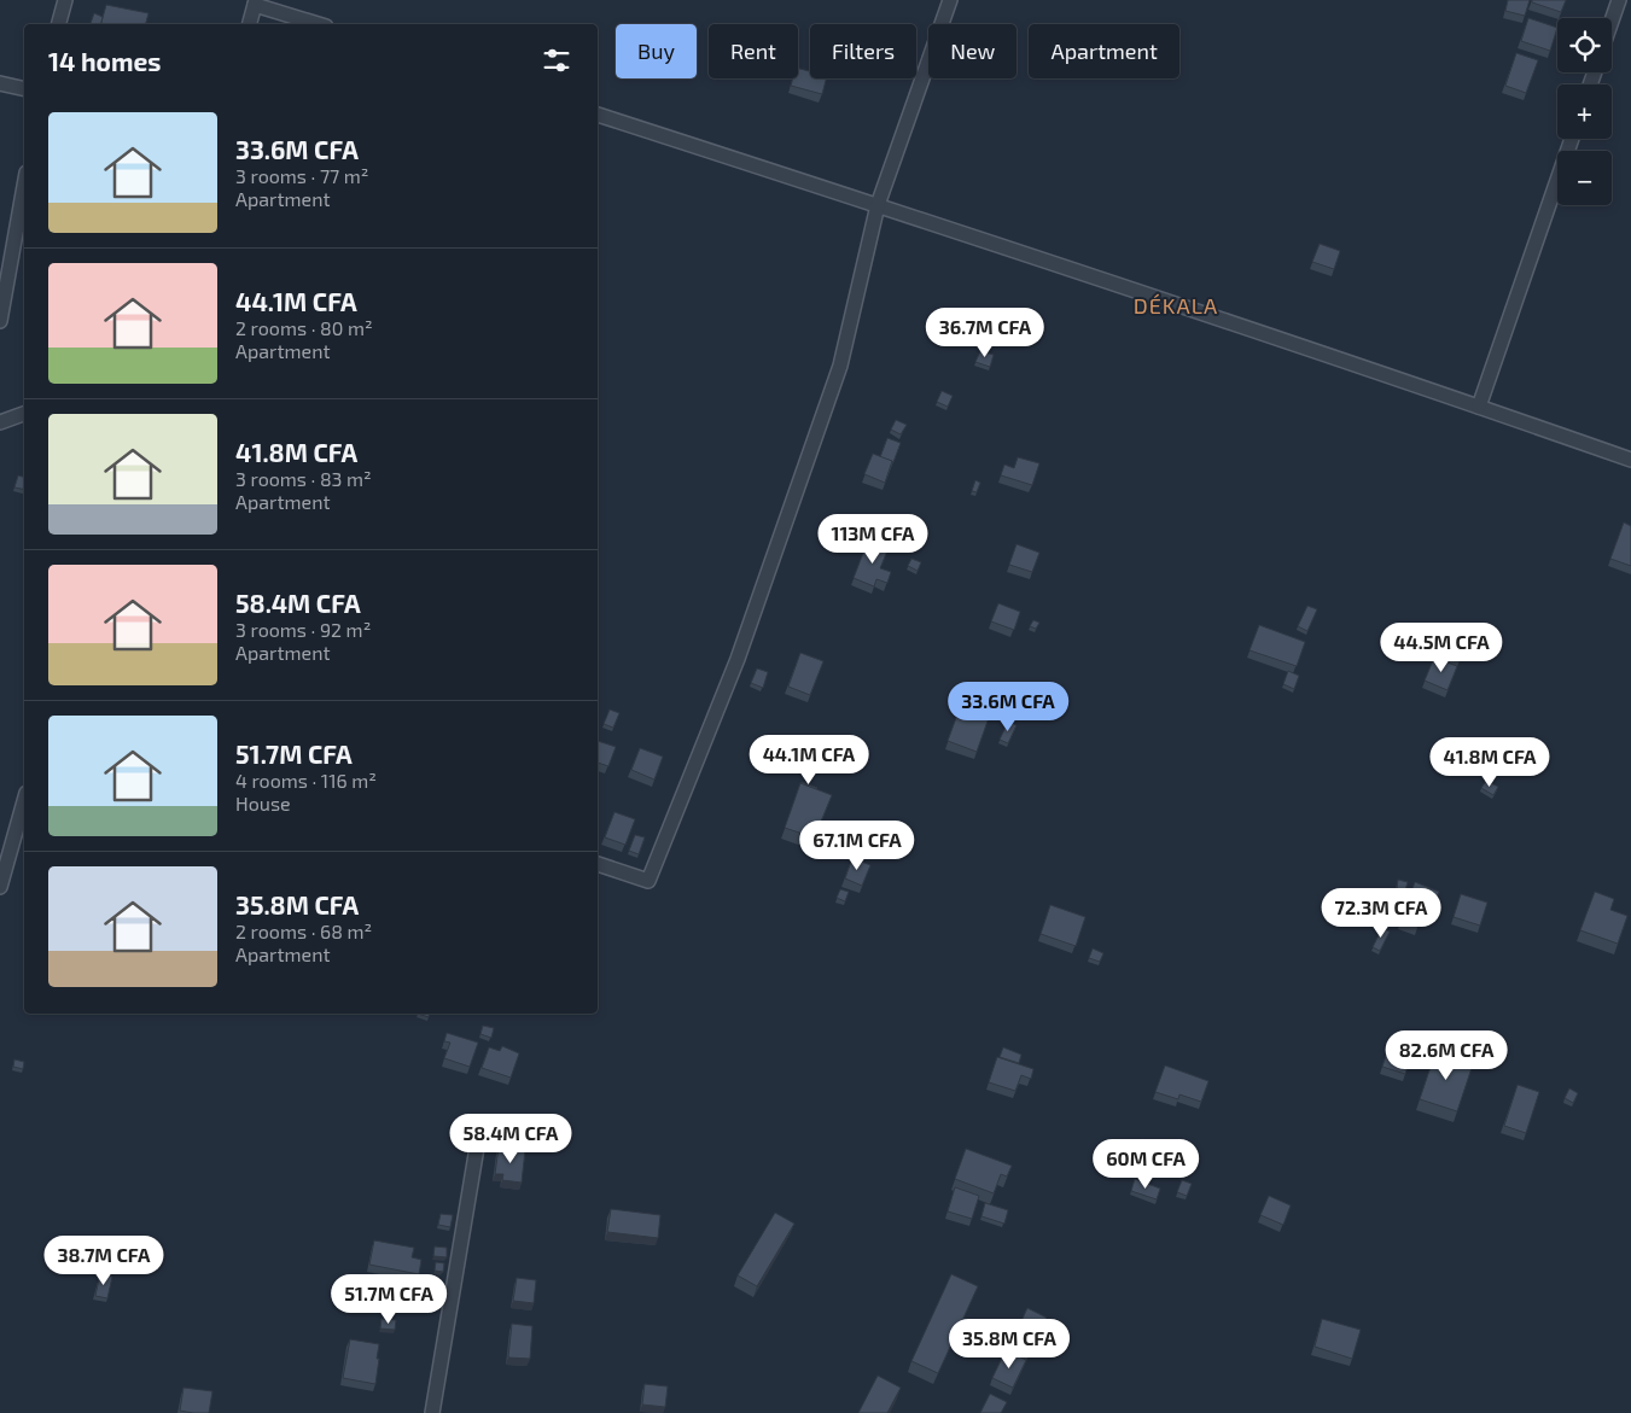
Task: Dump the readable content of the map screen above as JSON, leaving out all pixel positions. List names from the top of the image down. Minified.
{"districts":["DÉKALA"],"page":{"map_buttons":["+","−"],"chip":["Buy","Rent","Filters","New","Apartment"],"heading":"14 homes","list":[{"name":"33.6M CFA","note":"3 rooms · 77 m² · Apartment"},{"name":"44.1M CFA","note":"2 rooms · 80 m² · Apartment"},{"name":"41.8M CFA","note":"3 rooms · 83 m² · Apartment"},{"name":"58.4M CFA","note":"3 rooms · 92 m² · Apartment"},{"name":"51.7M CFA","note":"4 rooms · 116 m² · House"},{"name":"35.8M CFA","note":"2 rooms · 68 m² · Apartment"}],"price":["36.7M CFA","113M CFA","44.5M CFA","33.6M CFA","44.1M CFA","41.8M CFA","67.1M CFA","72.3M CFA","82.6M CFA","58.4M CFA","60M CFA","38.7M CFA","51.7M CFA","35.8M CFA"]}}
